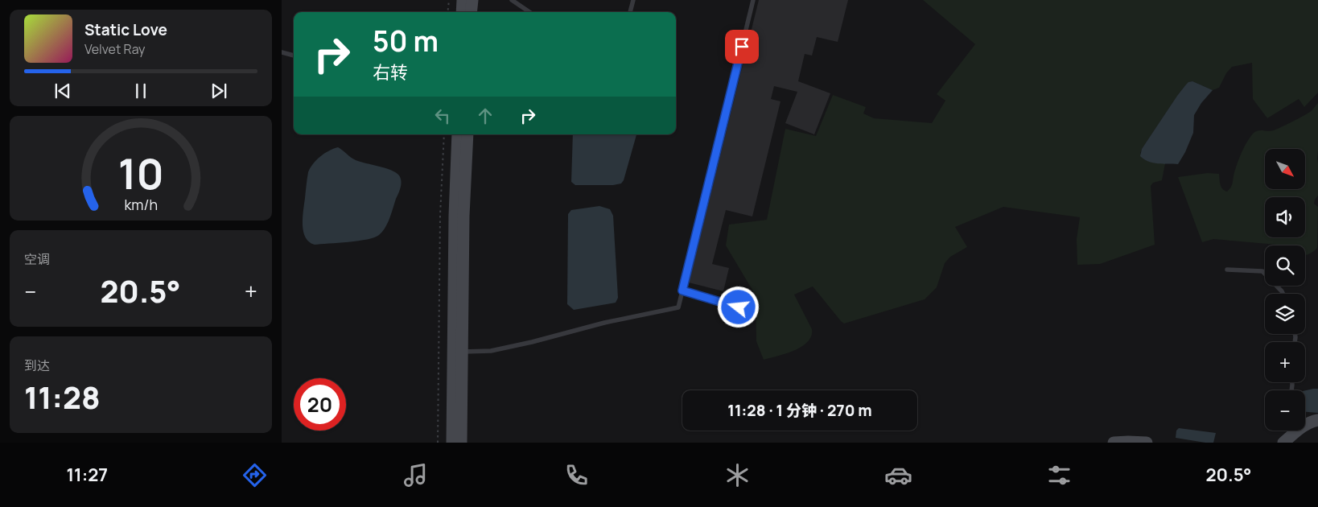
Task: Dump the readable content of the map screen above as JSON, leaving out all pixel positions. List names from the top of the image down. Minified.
{"north":"bottom right","page":{"turn":["50 m","右转"],"song":["Static Love","Velvet Ray"],"map_buttons":["+","−"],"tile":["空调",["到达","11:28"]],"heat":["−","20.5°","+"],"limit":"20","trip":"11:28 · 1 分钟 · 270 m","tabs":["11:27","20.5°"],"gauge":["10","km/h"]}}
